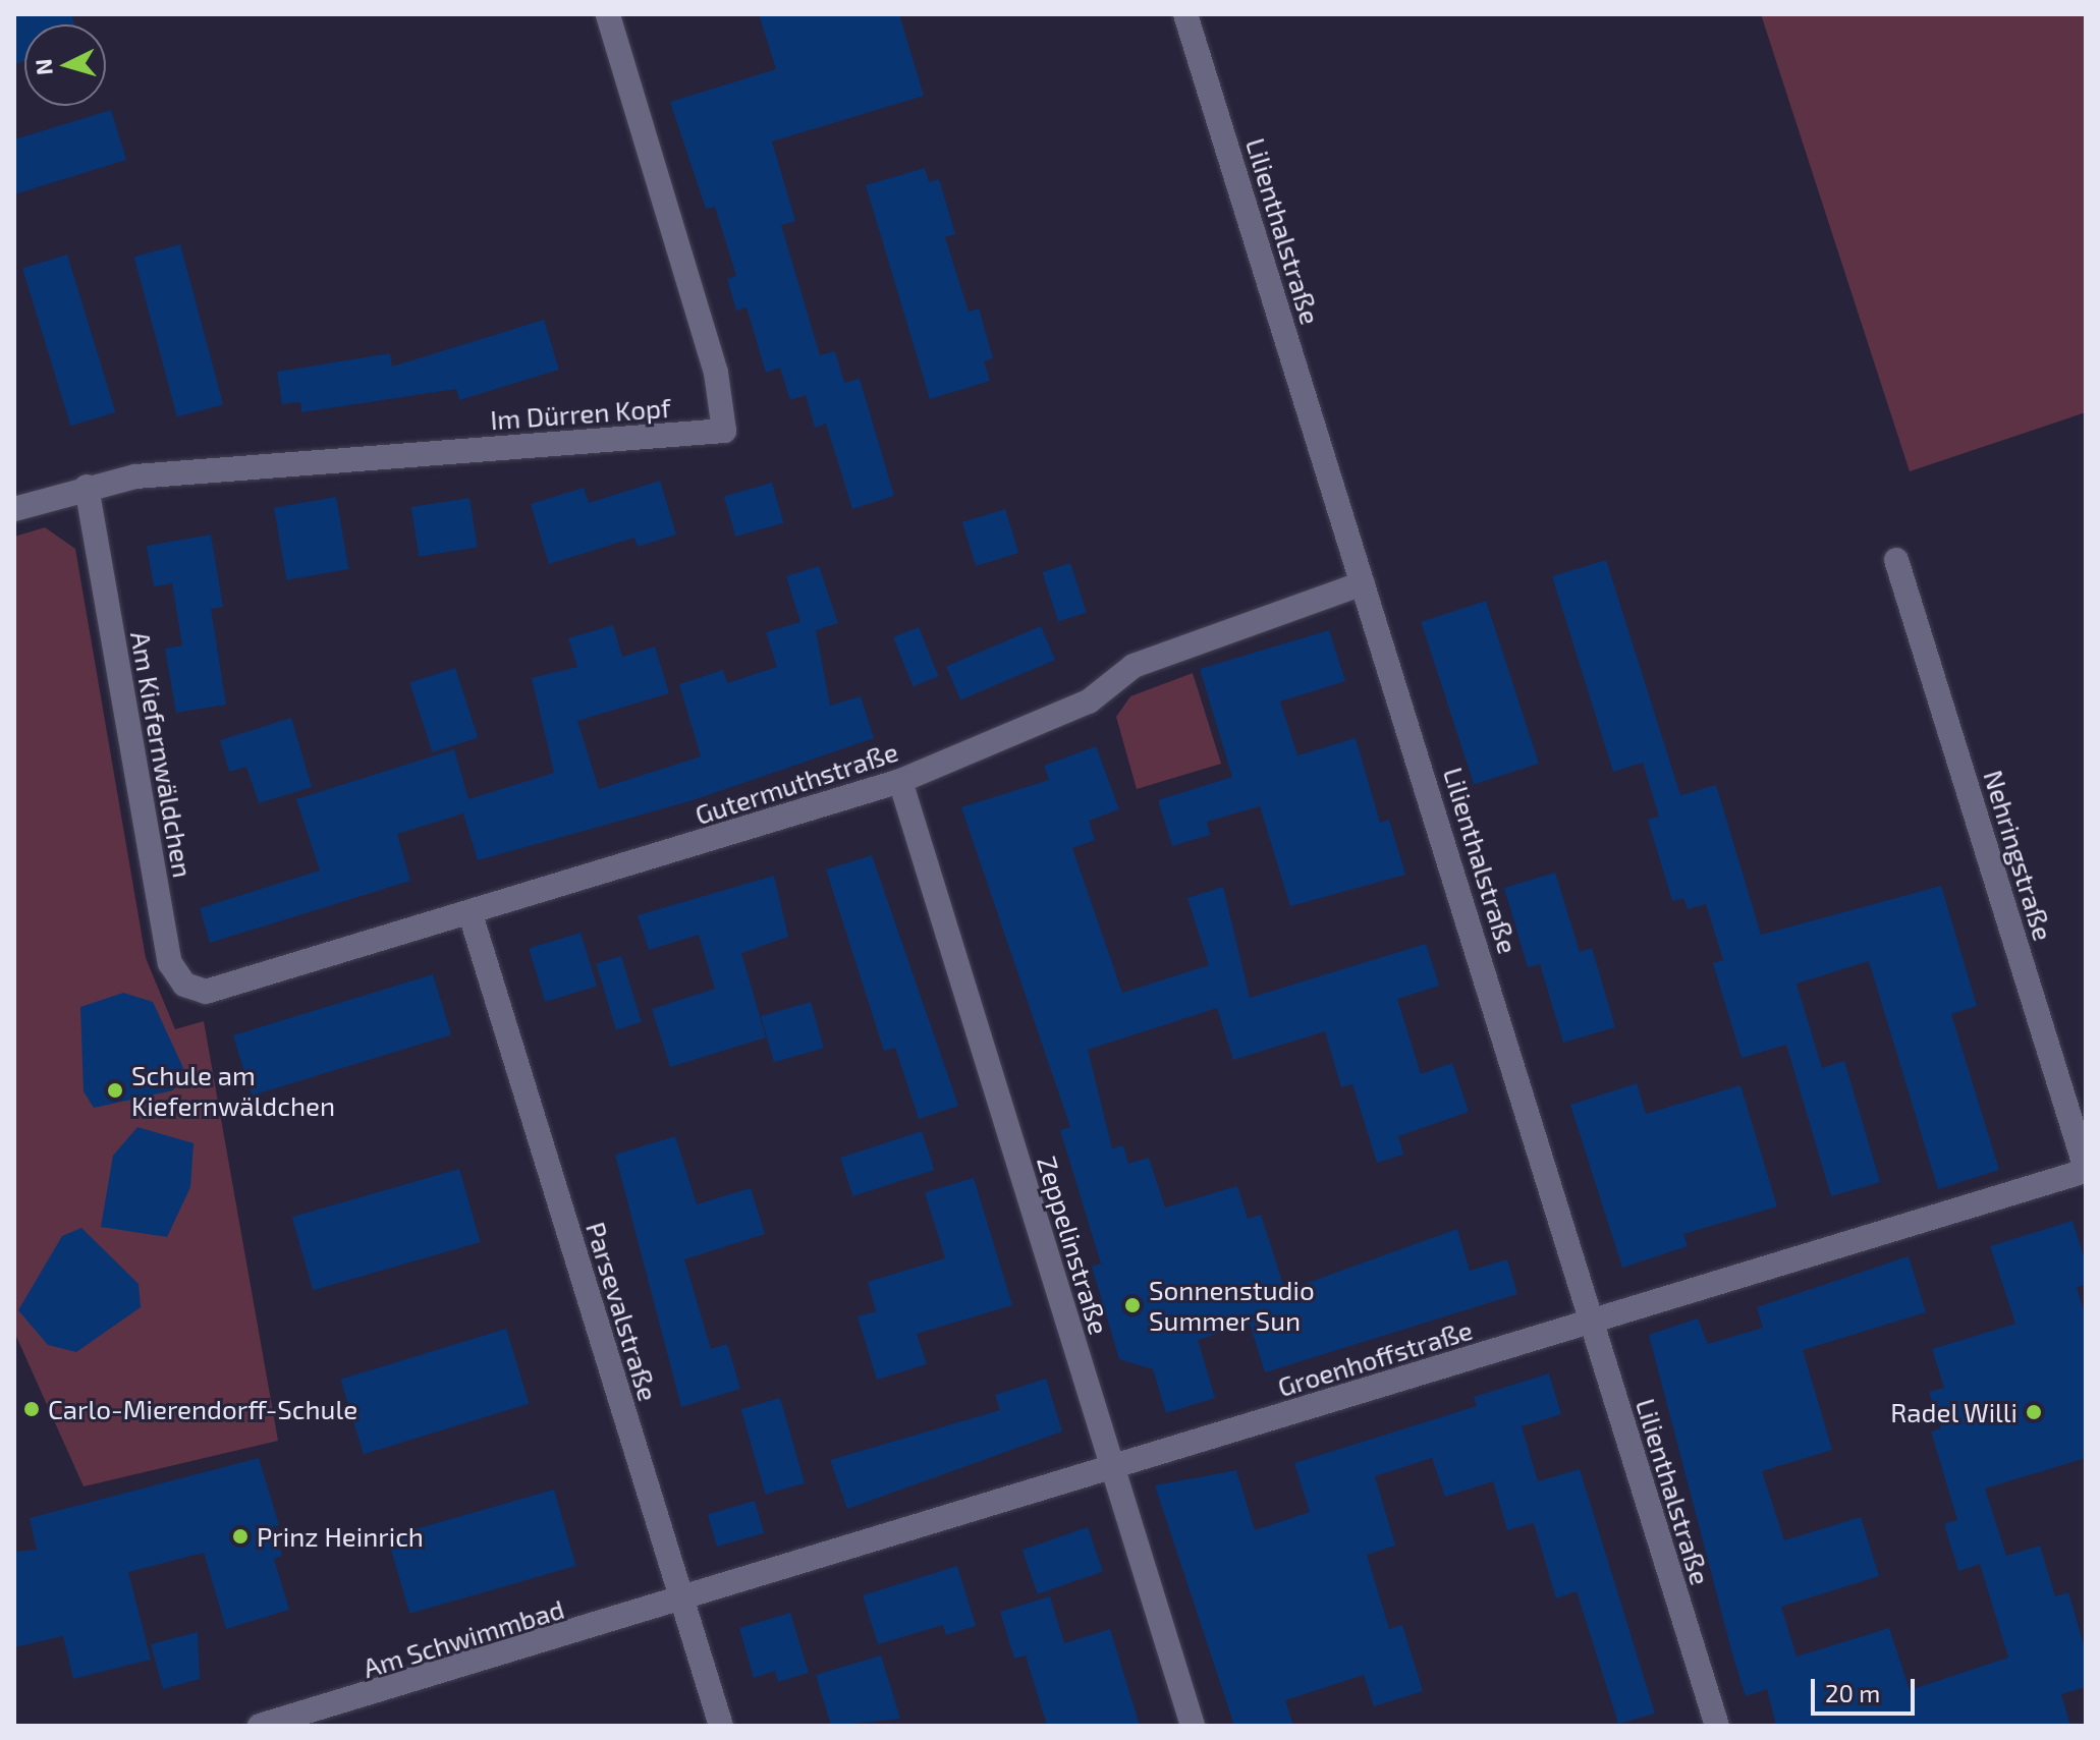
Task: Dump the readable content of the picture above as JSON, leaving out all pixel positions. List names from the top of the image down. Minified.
{"streets":{"street":["Lilienthalstraße","Im Dürren Kopf","Am Kiefernwäldchen","Gutermuthstraße","Nehringstraße","Zeppelinstraße","Parsevalstraße","Groenhoffstraße","Am Schwimmbad"]},"crossings":[["Lilienthalstraße","Gutermuthstraße"],["Lilienthalstraße","Groenhoffstraße"],["Im Dürren Kopf","Am Kiefernwäldchen"],["Am Kiefernwäldchen","Gutermuthstraße"],["Gutermuthstraße","Zeppelinstraße"],["Gutermuthstraße","Parsevalstraße"],["Nehringstraße","Groenhoffstraße"],["Zeppelinstraße","Groenhoffstraße"],["Parsevalstraße","Groenhoffstraße"],["Parsevalstraße","Am Schwimmbad"],["Groenhoffstraße","Am Schwimmbad"]],"places":["Schule am Kiefernwäldchen","Sonnenstudio Summer Sun","Carlo-Mierendorff-Schule","Radel Willi","Prinz Heinrich"],"scale_bar":"20 m","north":"left"}
